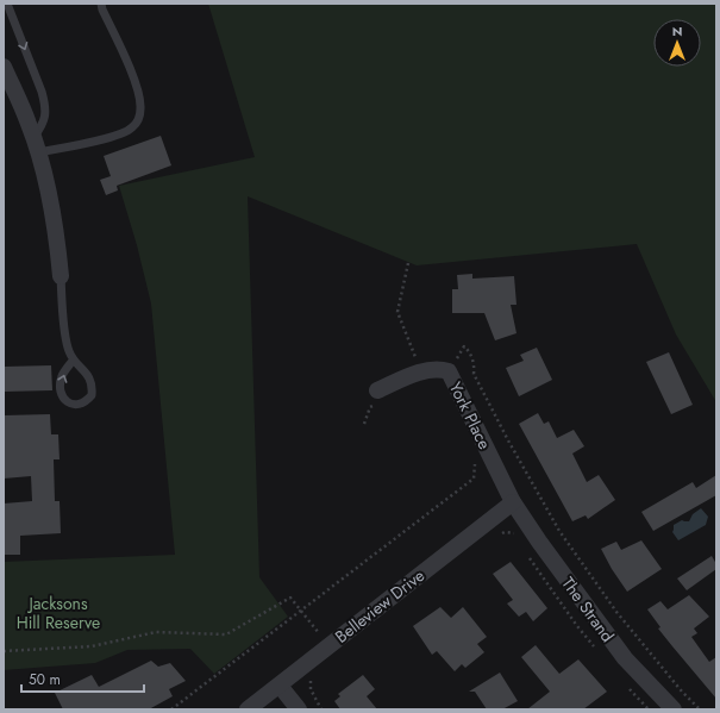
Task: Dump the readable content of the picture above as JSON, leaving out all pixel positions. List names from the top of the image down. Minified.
{"streets":{"street":["York Place","Belleview Drive","The Strand"]},"crossings":[["York Place","Belleview Drive"],["York Place","The Strand"],["Belleview Drive","The Strand"]],"parks":["Jacksons Hill Reserve"],"scale_bar":"50 m","north":"top"}
